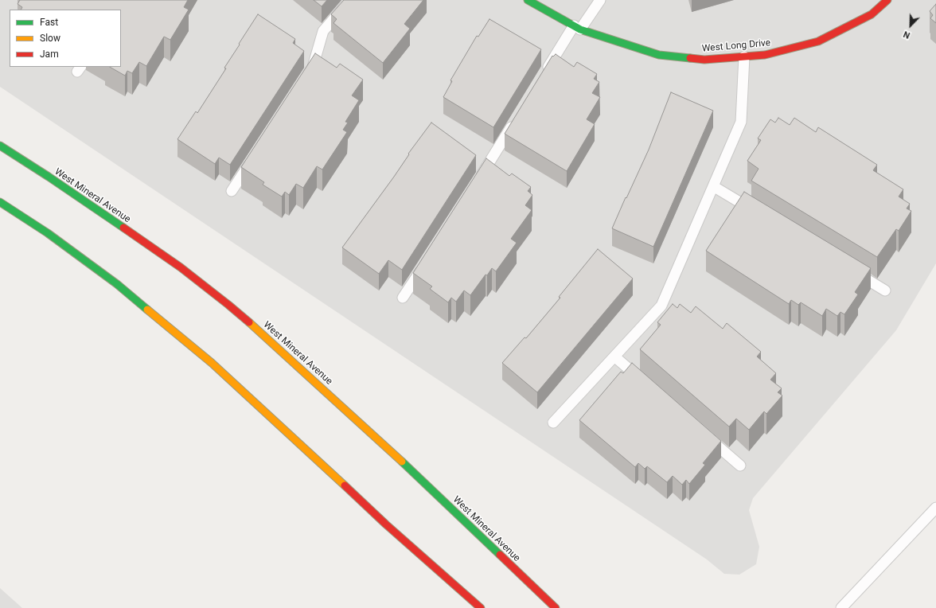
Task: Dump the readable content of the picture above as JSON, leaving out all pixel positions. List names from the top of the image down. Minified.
{"streets":{"main road":["West Long Drive","West Mineral Avenue"]},"legend":["Fast","Slow","Jam"],"north":"bottom left"}
